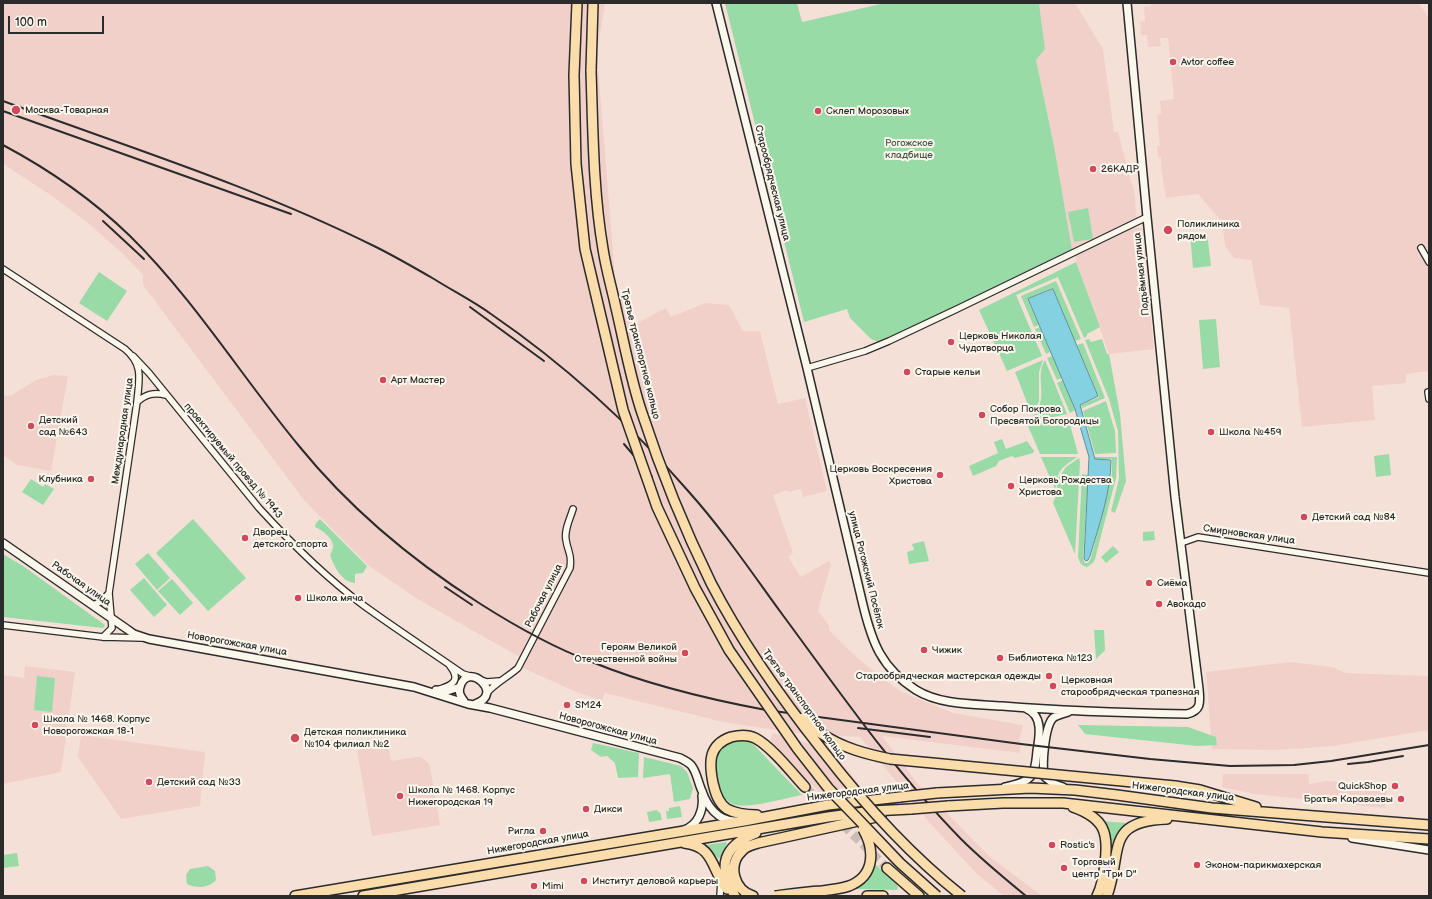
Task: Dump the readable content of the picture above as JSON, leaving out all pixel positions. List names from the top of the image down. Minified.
{"streets":{"main road":["Третье транспортное кольцо","Нижегородская улица"],"street":["Старообрядческая улица","Подъёмная улица","Международная улица","проектируемый проезд № 1943","Смирновская улица","улица Рогожский Посёлок","Рабочая улица","Новорогожская улица"]},"crossings":[["Старообрядческая улица","улица Рогожский Посёлок"],["Подъёмная улица","Смирновская улица"],["Подъёмная улица","улица Рогожский Посёлок"],["Международная улица","проектируемый проезд № 1943"],["Международная улица","Рабочая улица"],["проектируемый проезд № 1943","Рабочая улица"],["проектируемый проезд № 1943","Новорогожская улица"],["Смирновская улица","улица Рогожский Посёлок"],["Рабочая улица","Новорогожская улица"]],"parks":["Рогожское кладбище"],"places":["Avtor coffee","Москва-Товарная","Склеп Морозовых","26КАДР","Поликлиника рядом","Церковь Николая Чудотворца","Старые кельи","Арт Мастер","Собор Покрова Пресвятой Богородицы","Детский сад №643","Школа №459","Церковь Воскресения Христова","Клубника","Церковь Рождества Христова","Детский сад №84","Дворец детского спорта","Сиёма","Школа мяча","Авокадо","Чижик","Героям Великой Отечественной войны","Библиотека №123","Старообрядческая мастерская одежды","Церковная старообрядческая трапезная","SM24","Школа № 1468. Корпус Новорогожская 18-1","Детская поликлиника №104 филиал №2","Детский сад №33","QuickShop","Школа № 1468. Корпус Нижегородская 19","Братья Караваевы","Дикси","Ригла","Rostic's","Эконом-парикмахерская","Торговый центр \"Три D\"","Институт деловой карьеры","Mimi"],"scale_bar":"100 m"}
